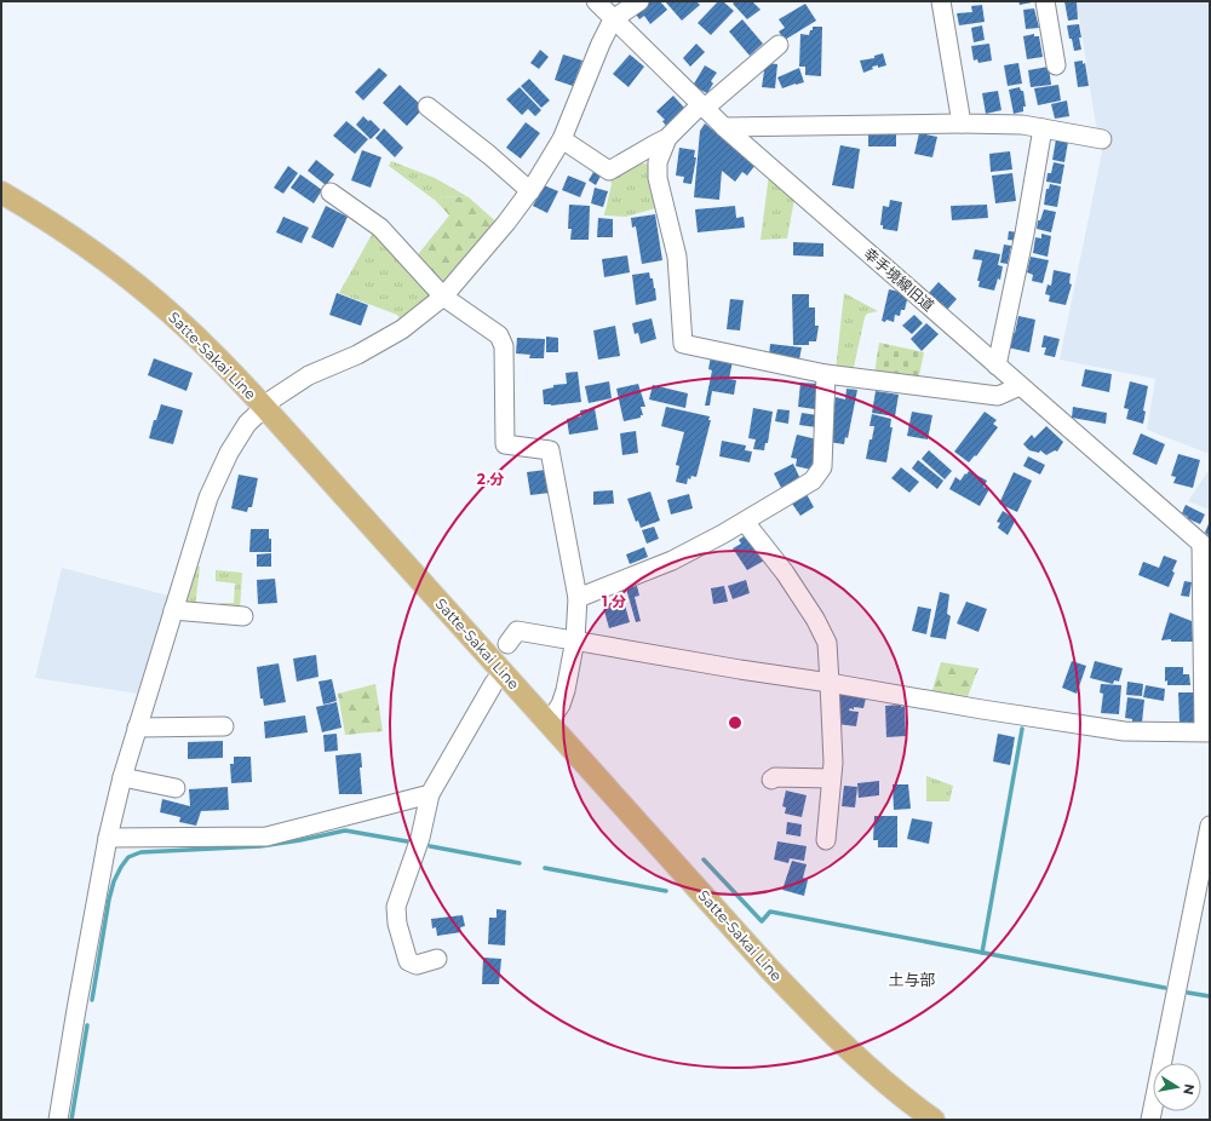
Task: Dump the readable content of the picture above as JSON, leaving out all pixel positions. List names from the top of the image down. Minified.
{"streets":{"main road":["Satte-Sakai Line"],"street":["幸手境線旧道"]},"districts":["土与部"],"north":"right","rings":["2 分","1 分"]}
